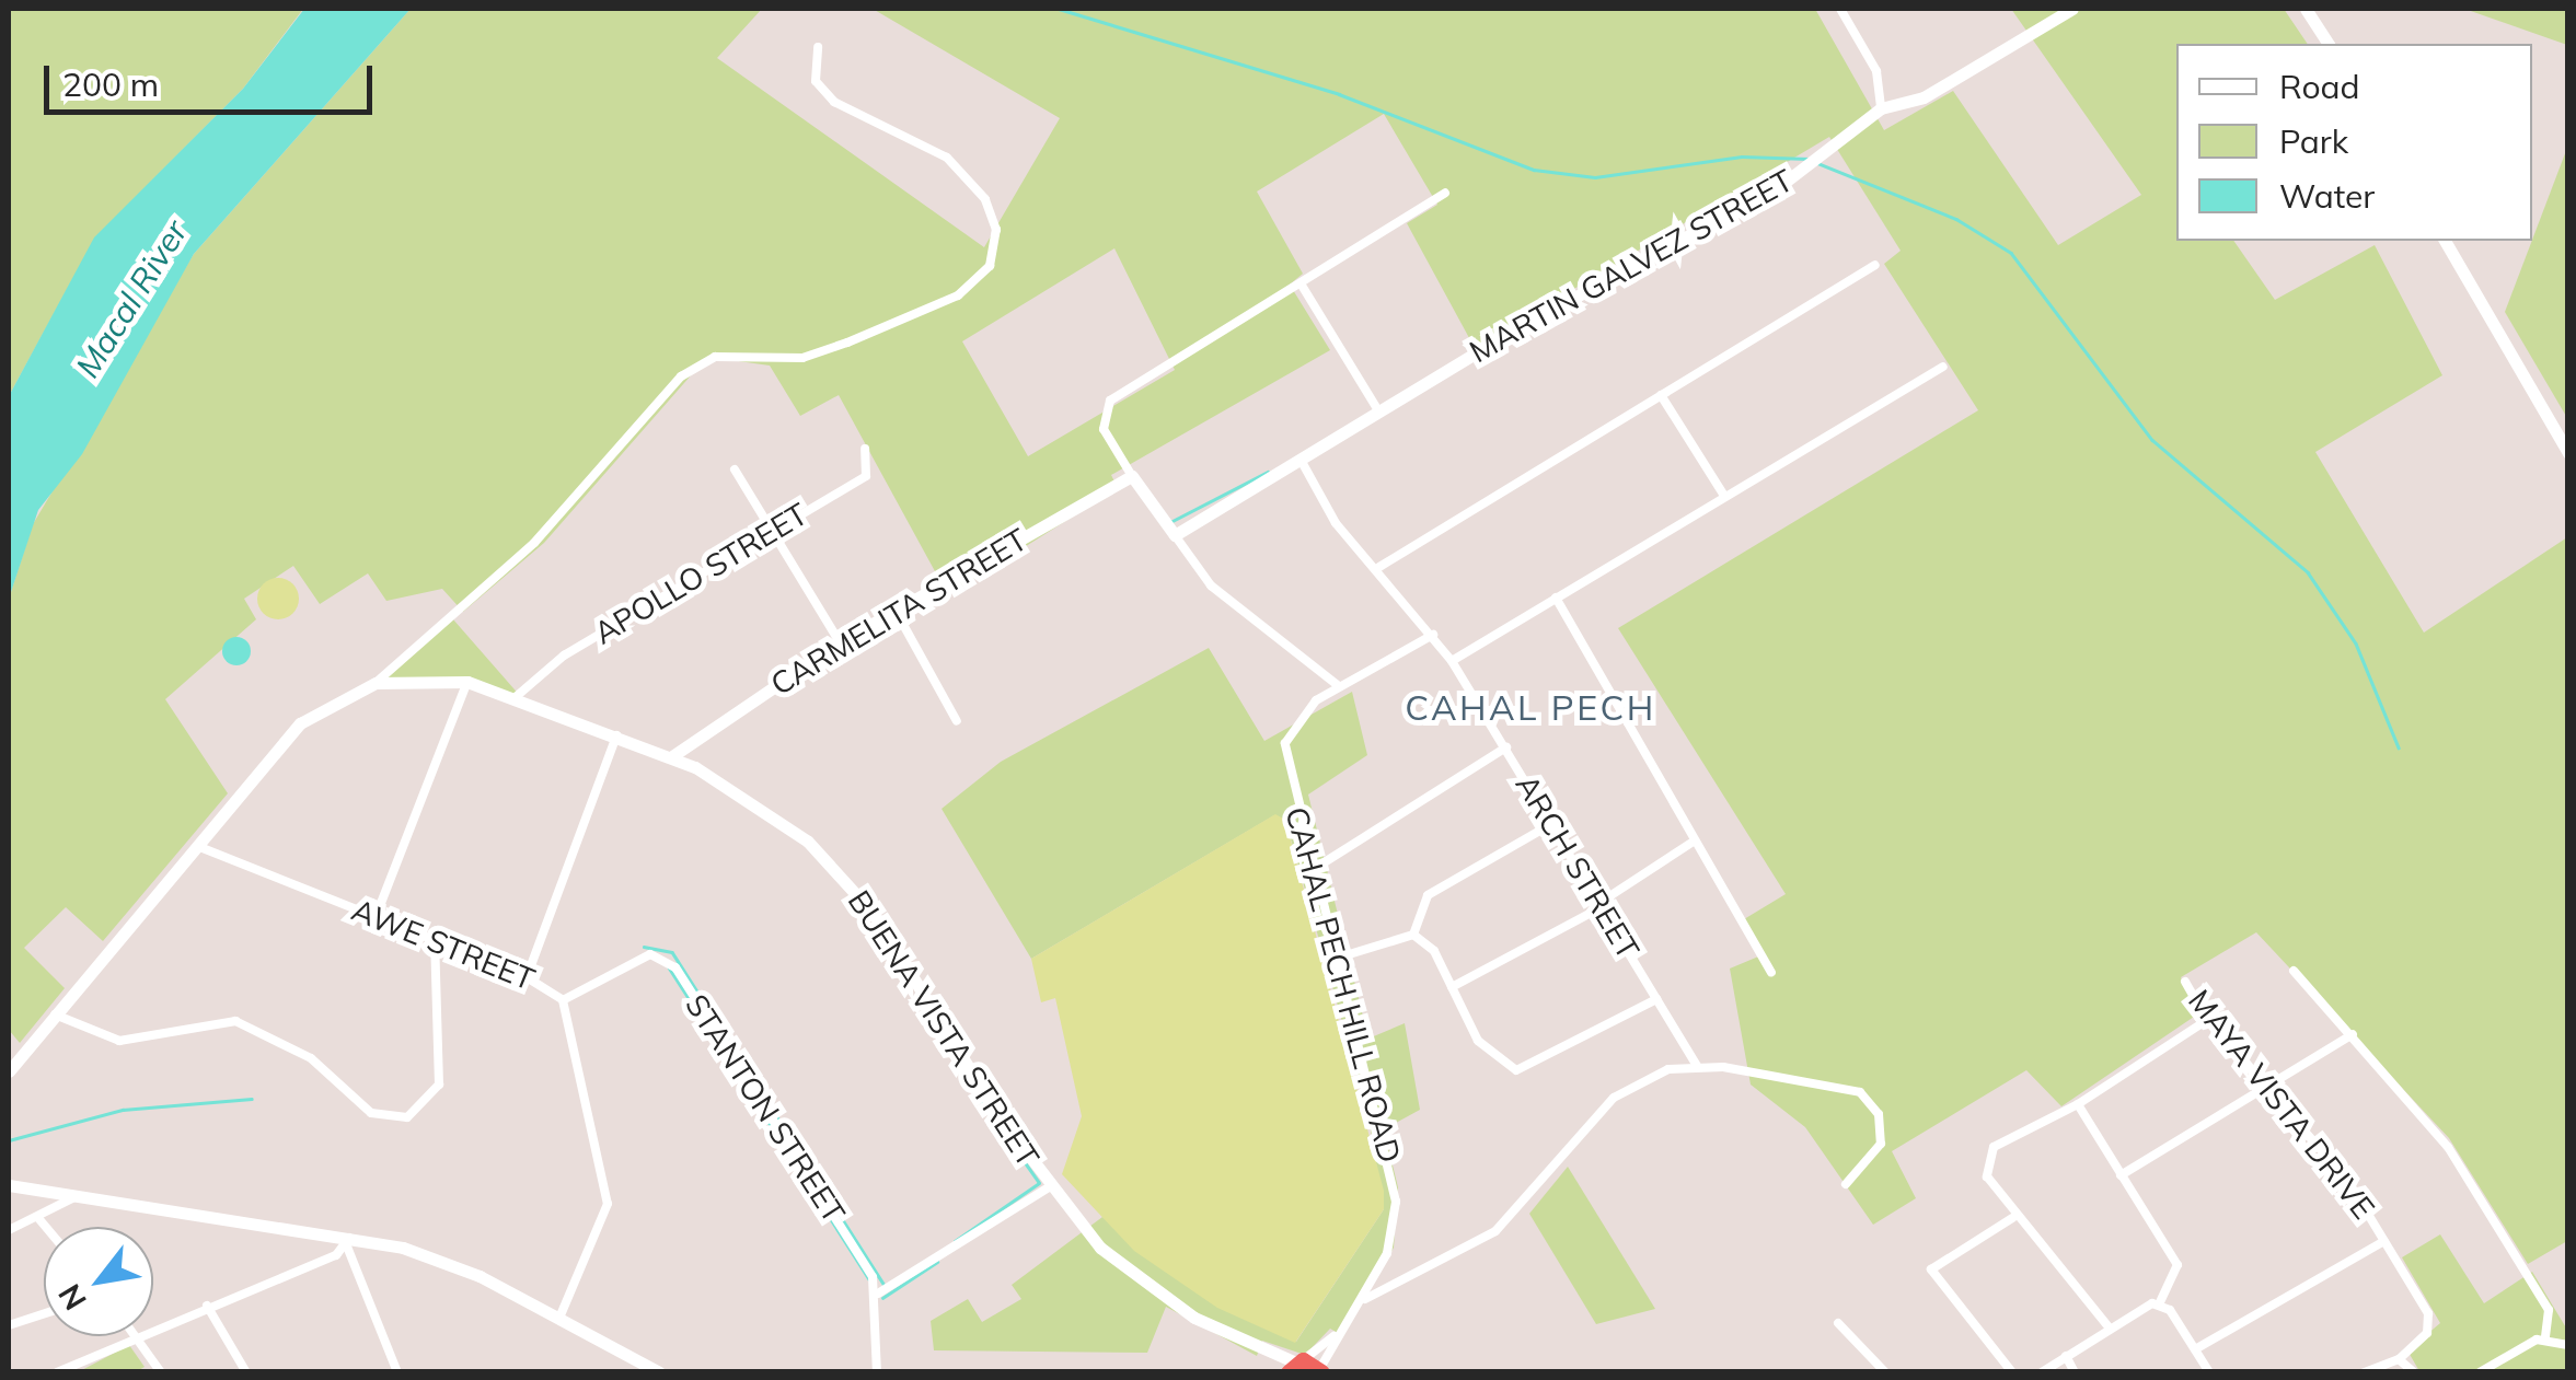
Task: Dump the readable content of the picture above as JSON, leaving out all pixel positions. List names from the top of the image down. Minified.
{"streets":{"main road":["MARTIN GALVEZ STREET","CARMELITA STREET","BUENA VISTA STREET"],"street":["APOLLO STREET","ARCH STREET","AWE STREET","CAHAL PECH HILL ROAD","MAYA VISTA DRIVE","STANTON STREET"]},"crossings":[["MARTIN GALVEZ STREET","ARCH STREET"],["APOLLO STREET","BUENA VISTA STREET"],["CARMELITA STREET","BUENA VISTA STREET"],["ARCH STREET","CAHAL PECH HILL ROAD"],["AWE STREET","BUENA VISTA STREET"],["AWE STREET","STANTON STREET"],["CAHAL PECH HILL ROAD","BUENA VISTA STREET"]],"districts":["CAHAL PECH"],"water":["Macal River"],"legend":["Road","Park","Water"],"scale_bar":"200 m","north":"bottom left"}
